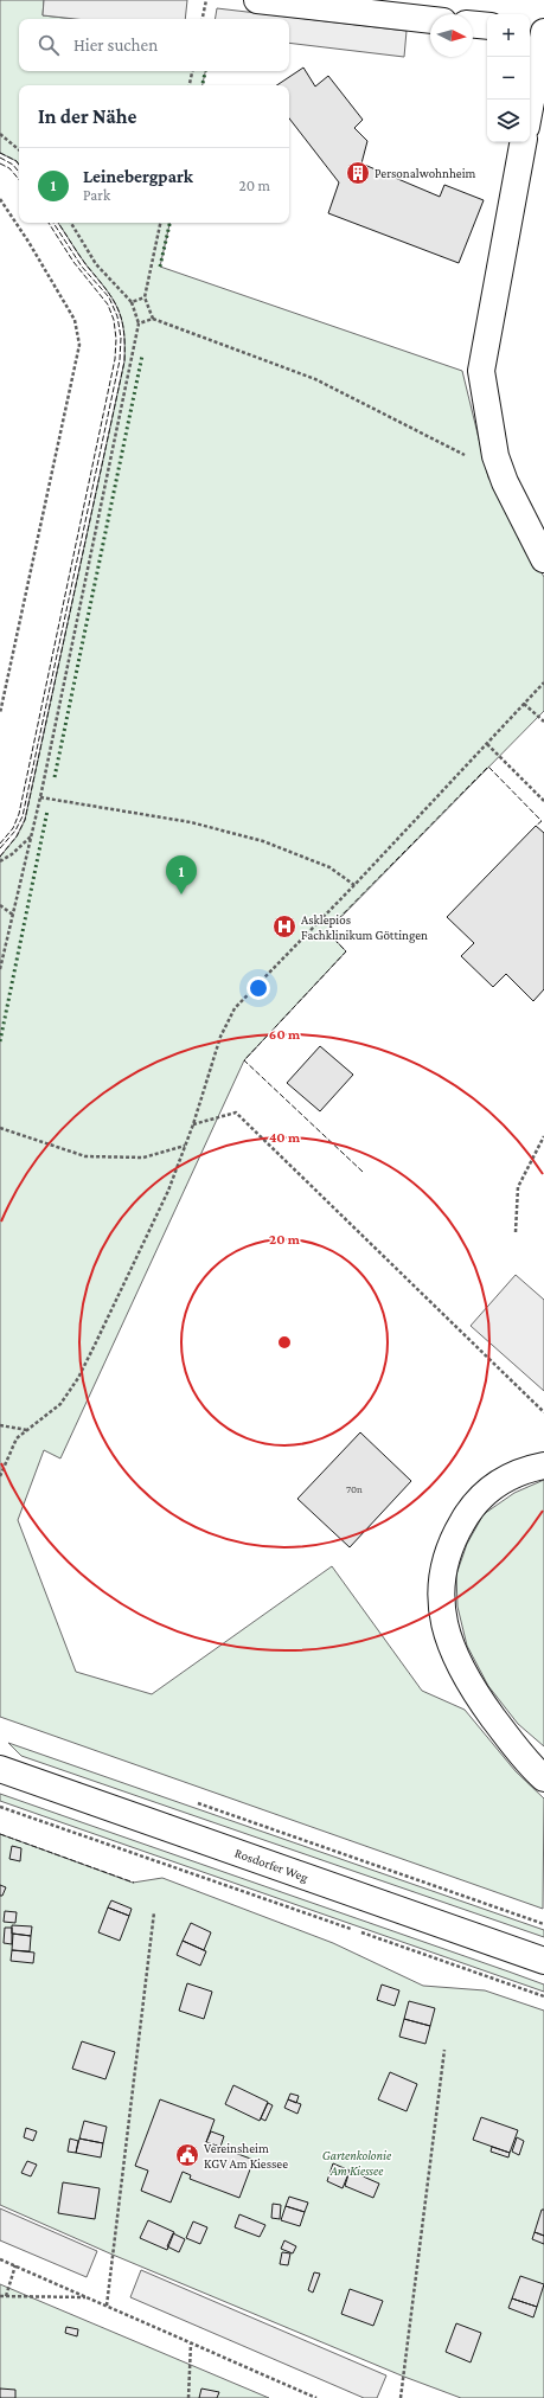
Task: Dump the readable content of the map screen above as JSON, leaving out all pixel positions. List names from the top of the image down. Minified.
{"streets":{"street":["Rosdorfer Weg"]},"parks":["Gartenkolonie Am Kiessee"],"places":{"building":["Personalwohnheim"],"hospital":["Asklepios Fachklinikum Göttingen"],"public building":["Vereinsheim KGV Am Kiessee"]},"house_numbers":["70n"],"north":"right","page":{"map_buttons":["+","−"],"search":"Hier suchen","heading":"In der Nähe","list":[{"mark":"1","name":"Leinebergpark","note":"Park","value":"20 m"}],"pins":"1"},"rings":["60 m","40 m","20 m"]}
